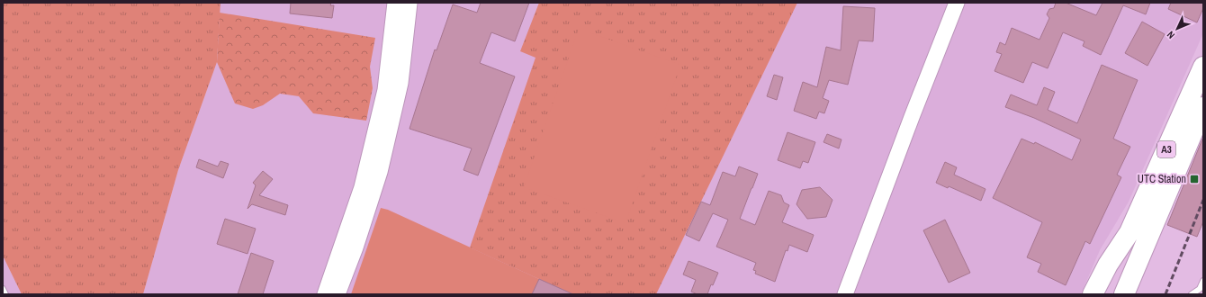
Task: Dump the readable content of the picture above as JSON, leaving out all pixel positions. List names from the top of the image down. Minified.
{"streets":{"highway":["A3"]},"places":{"transit":["UTC Station"]},"north":"bottom left"}
